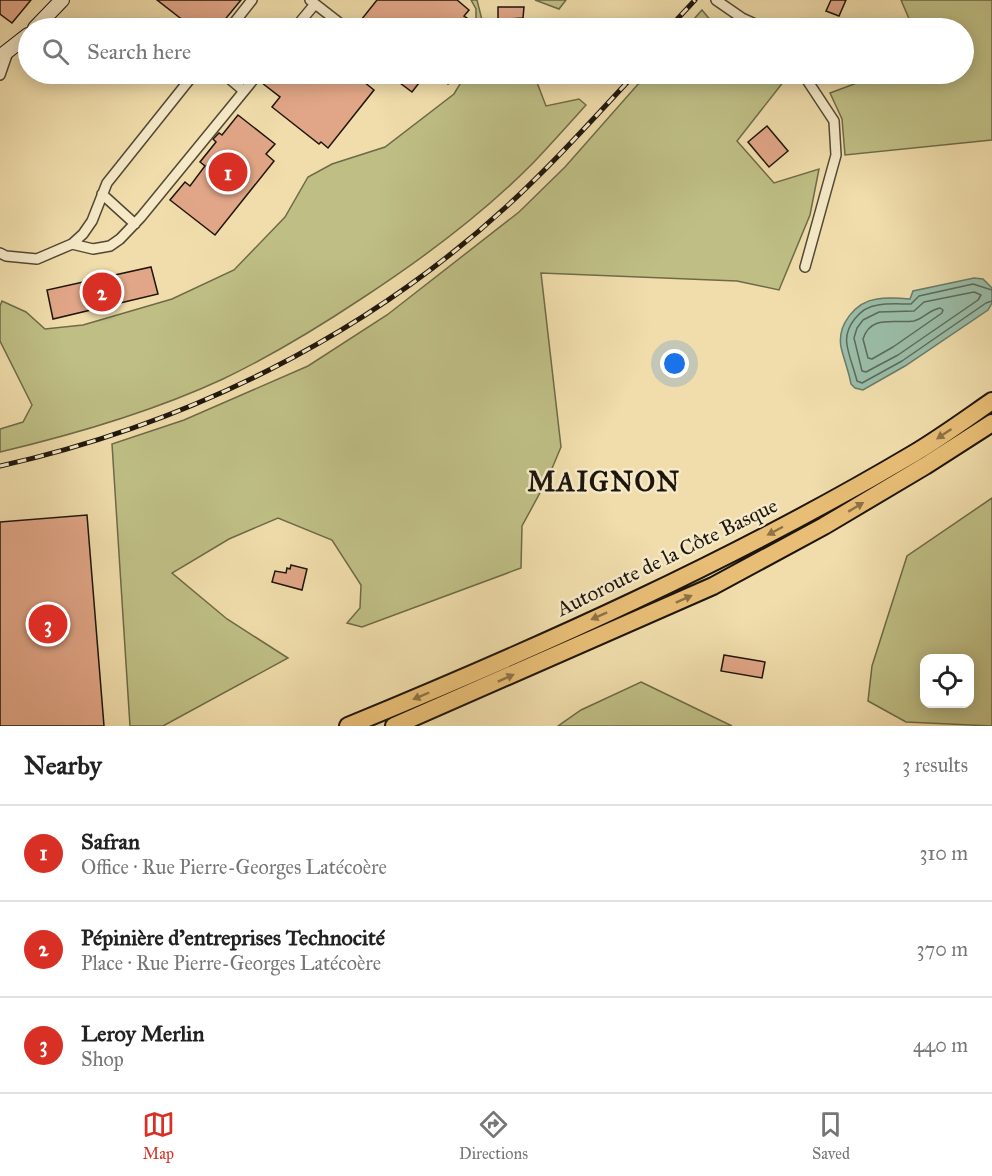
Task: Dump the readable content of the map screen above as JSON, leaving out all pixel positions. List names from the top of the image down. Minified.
{"streets":{"highway":["Autoroute de la Côte Basque"]},"districts":["MAIGNON"],"page":{"search":"Search here","pins":["1","2","3"],"heading":["Nearby","3 results"],"list":[{"mark":"1","name":"Safran","note":"Office · Rue Pierre-Georges Latécoère","value":"310 m"},{"mark":"2","name":"Pépinière d'entreprises Technocité","note":"Place · Rue Pierre-Georges Latécoère","value":"370 m"},{"mark":"3","name":"Leroy Merlin","note":"Shop","value":"440 m"}],"nav":["Map","Directions","Saved"]}}
